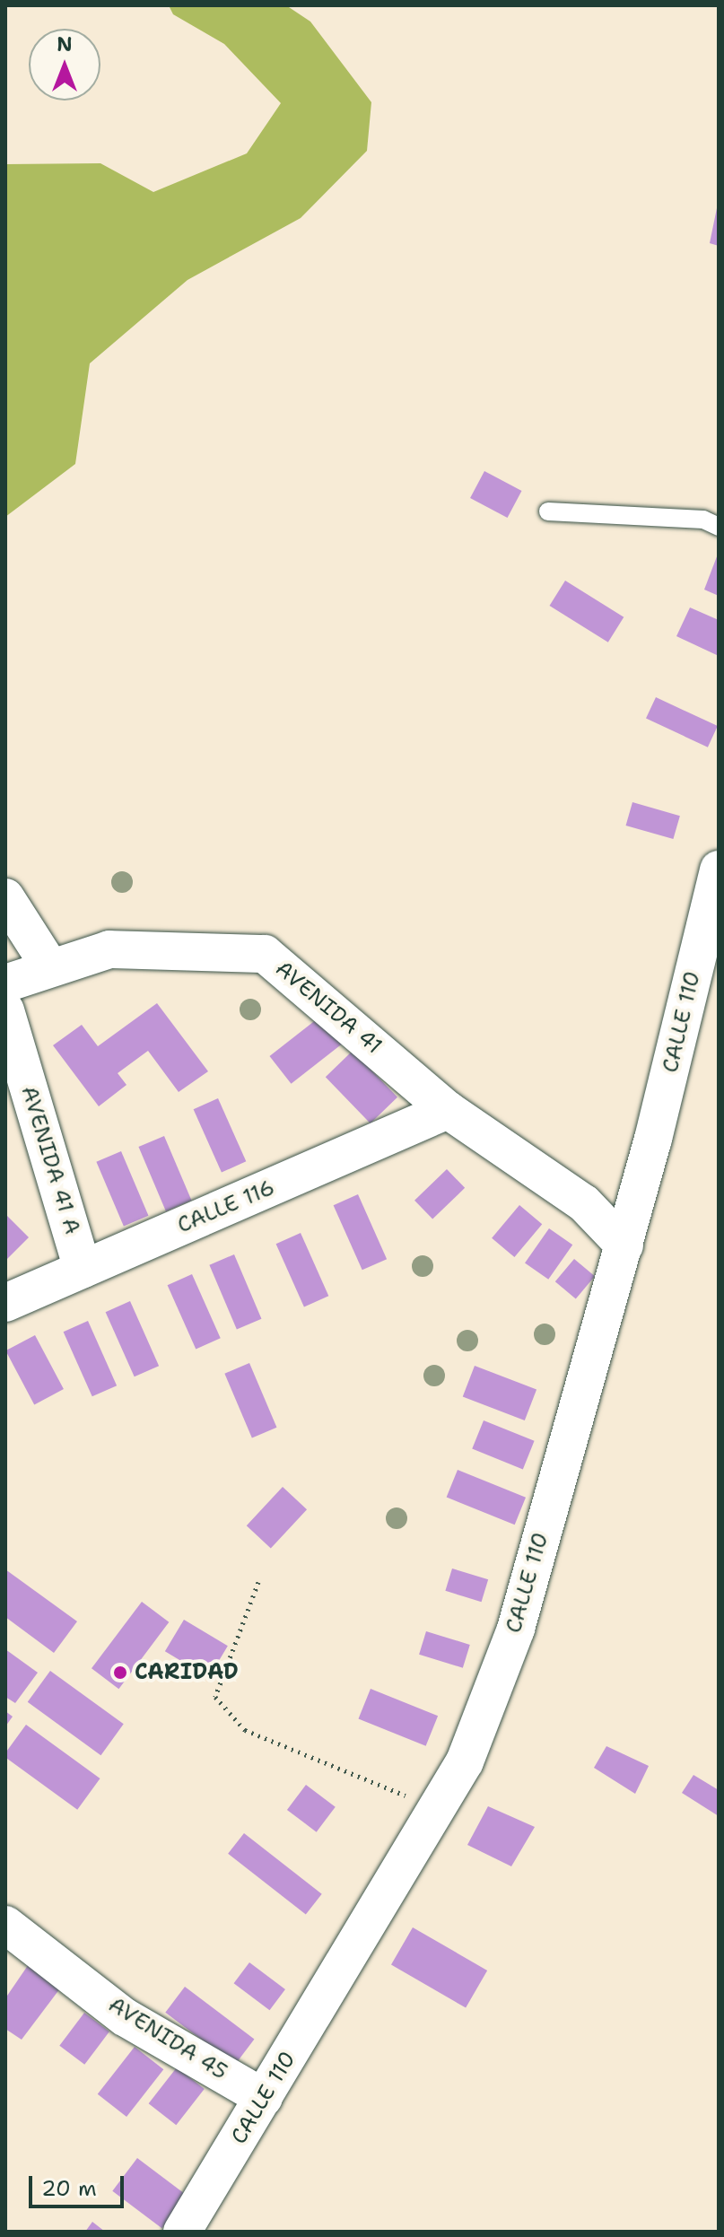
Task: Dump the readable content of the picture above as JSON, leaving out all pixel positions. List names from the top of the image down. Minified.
{"streets":{"street":["AVENIDA 41","CALLE 110","AVENIDA 41 A","CALLE 116","AVENIDA 45"]},"crossings":[["AVENIDA 41","CALLE 110"],["AVENIDA 41","CALLE 116"],["CALLE 110","AVENIDA 45"],["AVENIDA 41 A","CALLE 116"]],"places":["CARIDAD"],"scale_bar":"20 m","north":"top"}
